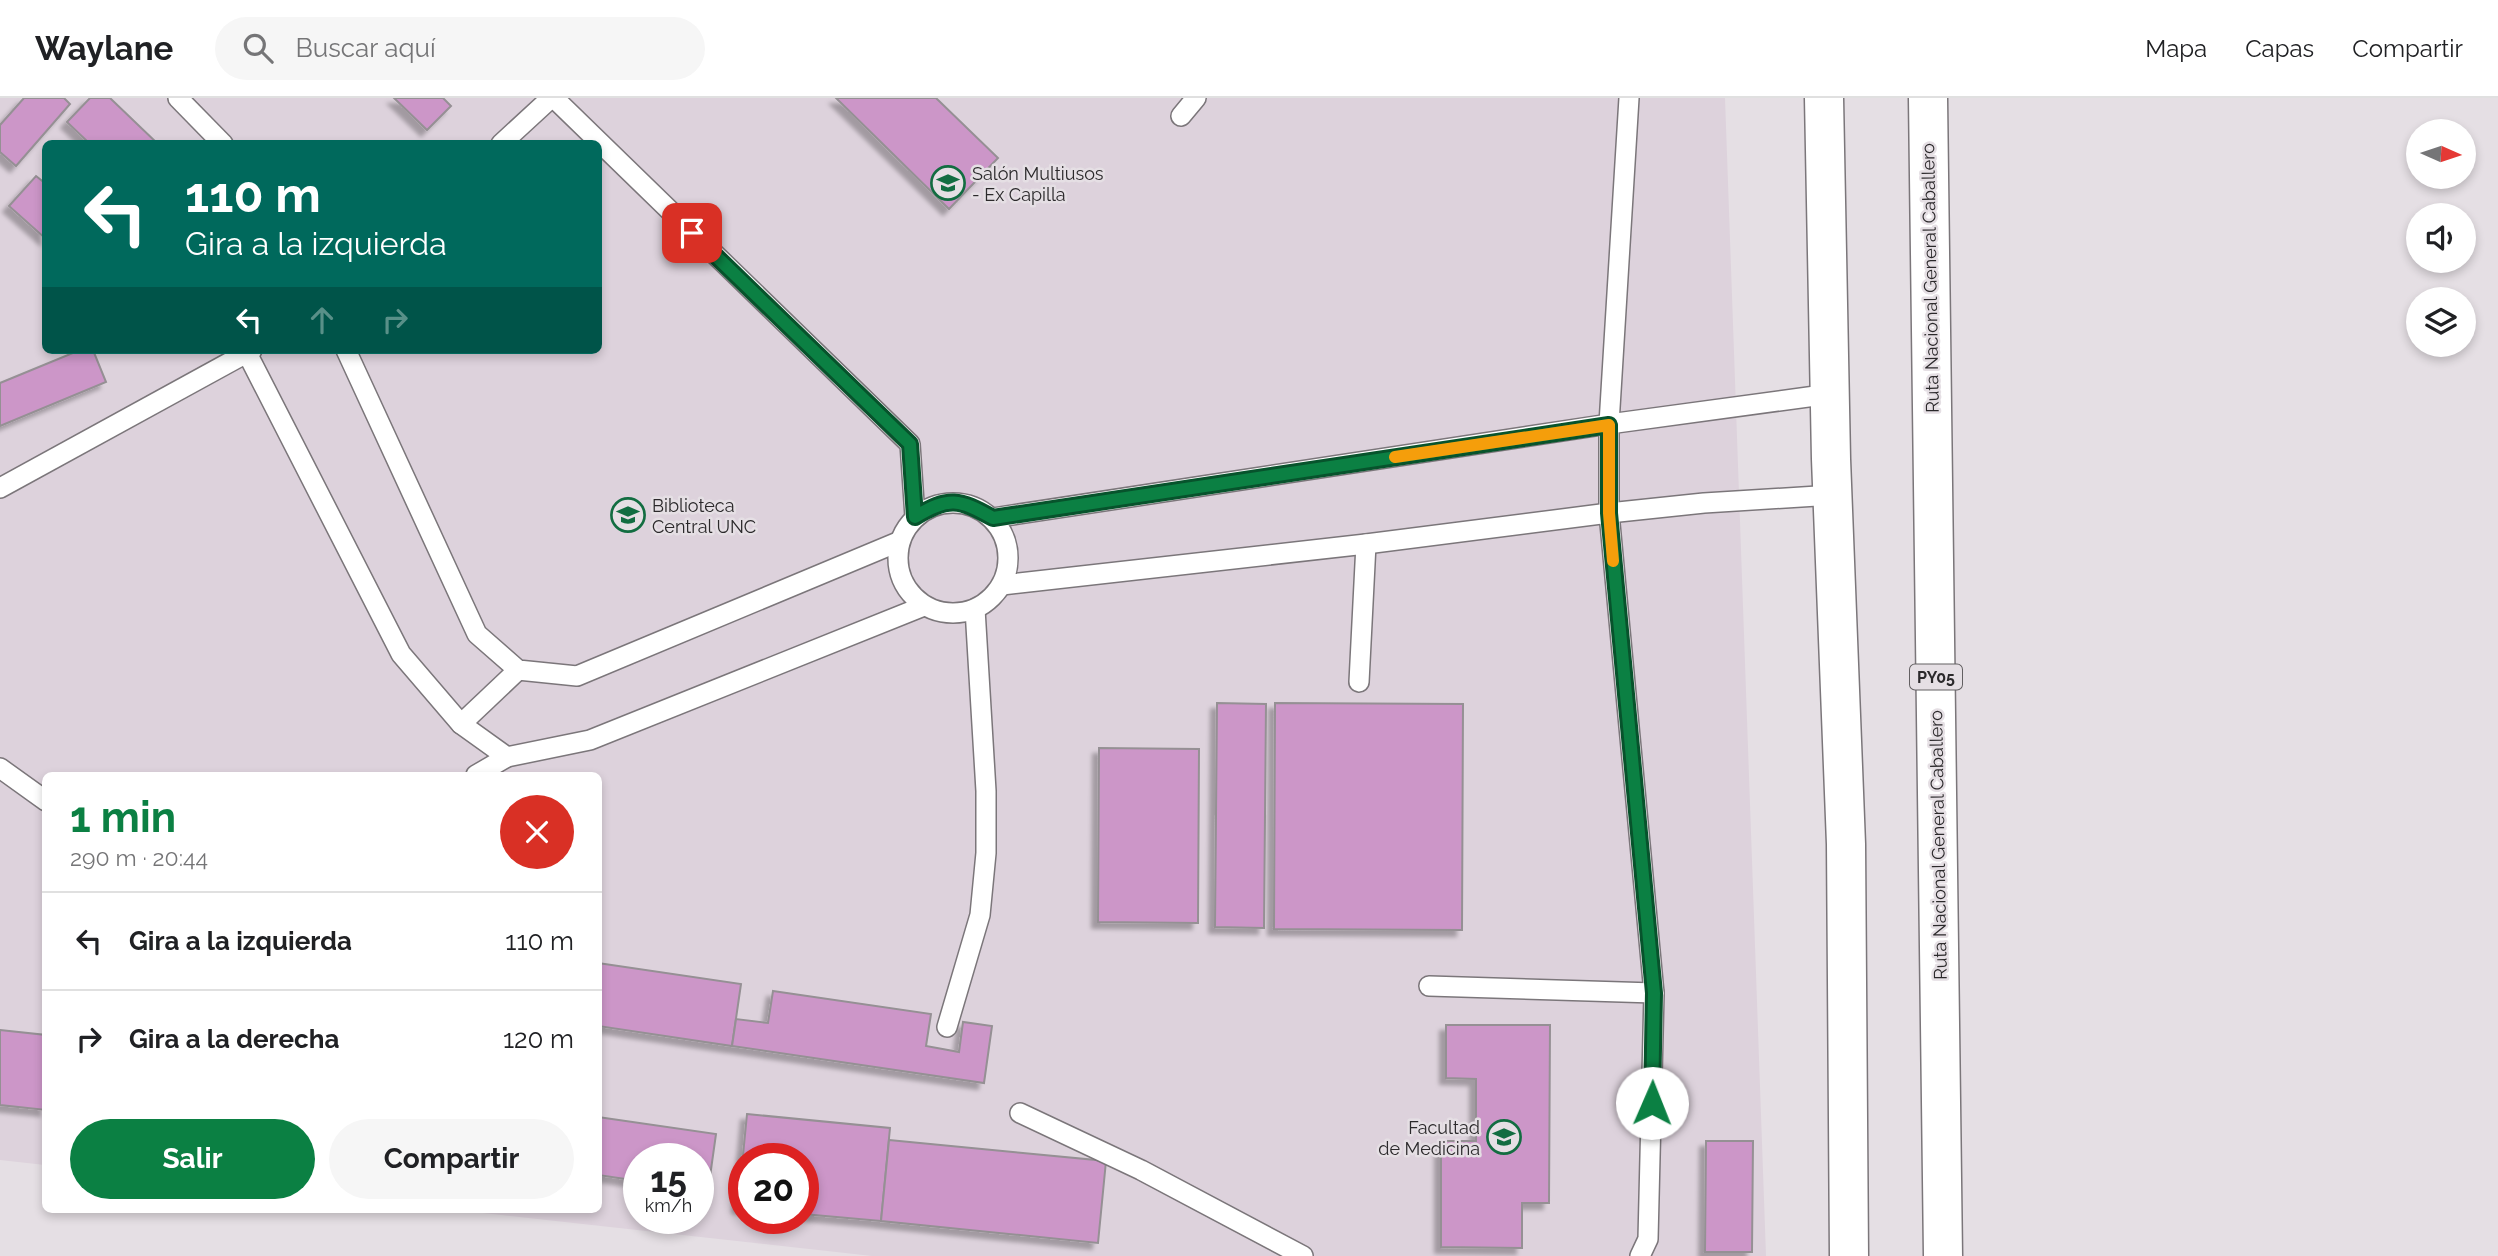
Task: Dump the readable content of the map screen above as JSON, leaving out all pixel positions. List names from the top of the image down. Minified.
{"streets":{"main road":["Ruta Nacional General Caballero","PY05"]},"places":{"school or university":["Salón Multiusos - Ex Capilla","Biblioteca Central UNC","Facultad de Medicina"]},"north":"right","page":{"header":"Waylane","search":"Buscar aquí","nav":["Mapa","Capas","Compartir"],"turn":["110 m","Gira a la izquierda"],"heading":["1 min","290 m · 20:44"],"list":[{"name":"Gira a la izquierda","value":"110 m"},{"name":"Gira a la derecha","value":"120 m"}],"buttons":["Salir","Compartir"],"speed":"15 km/h","limit":"20"}}
